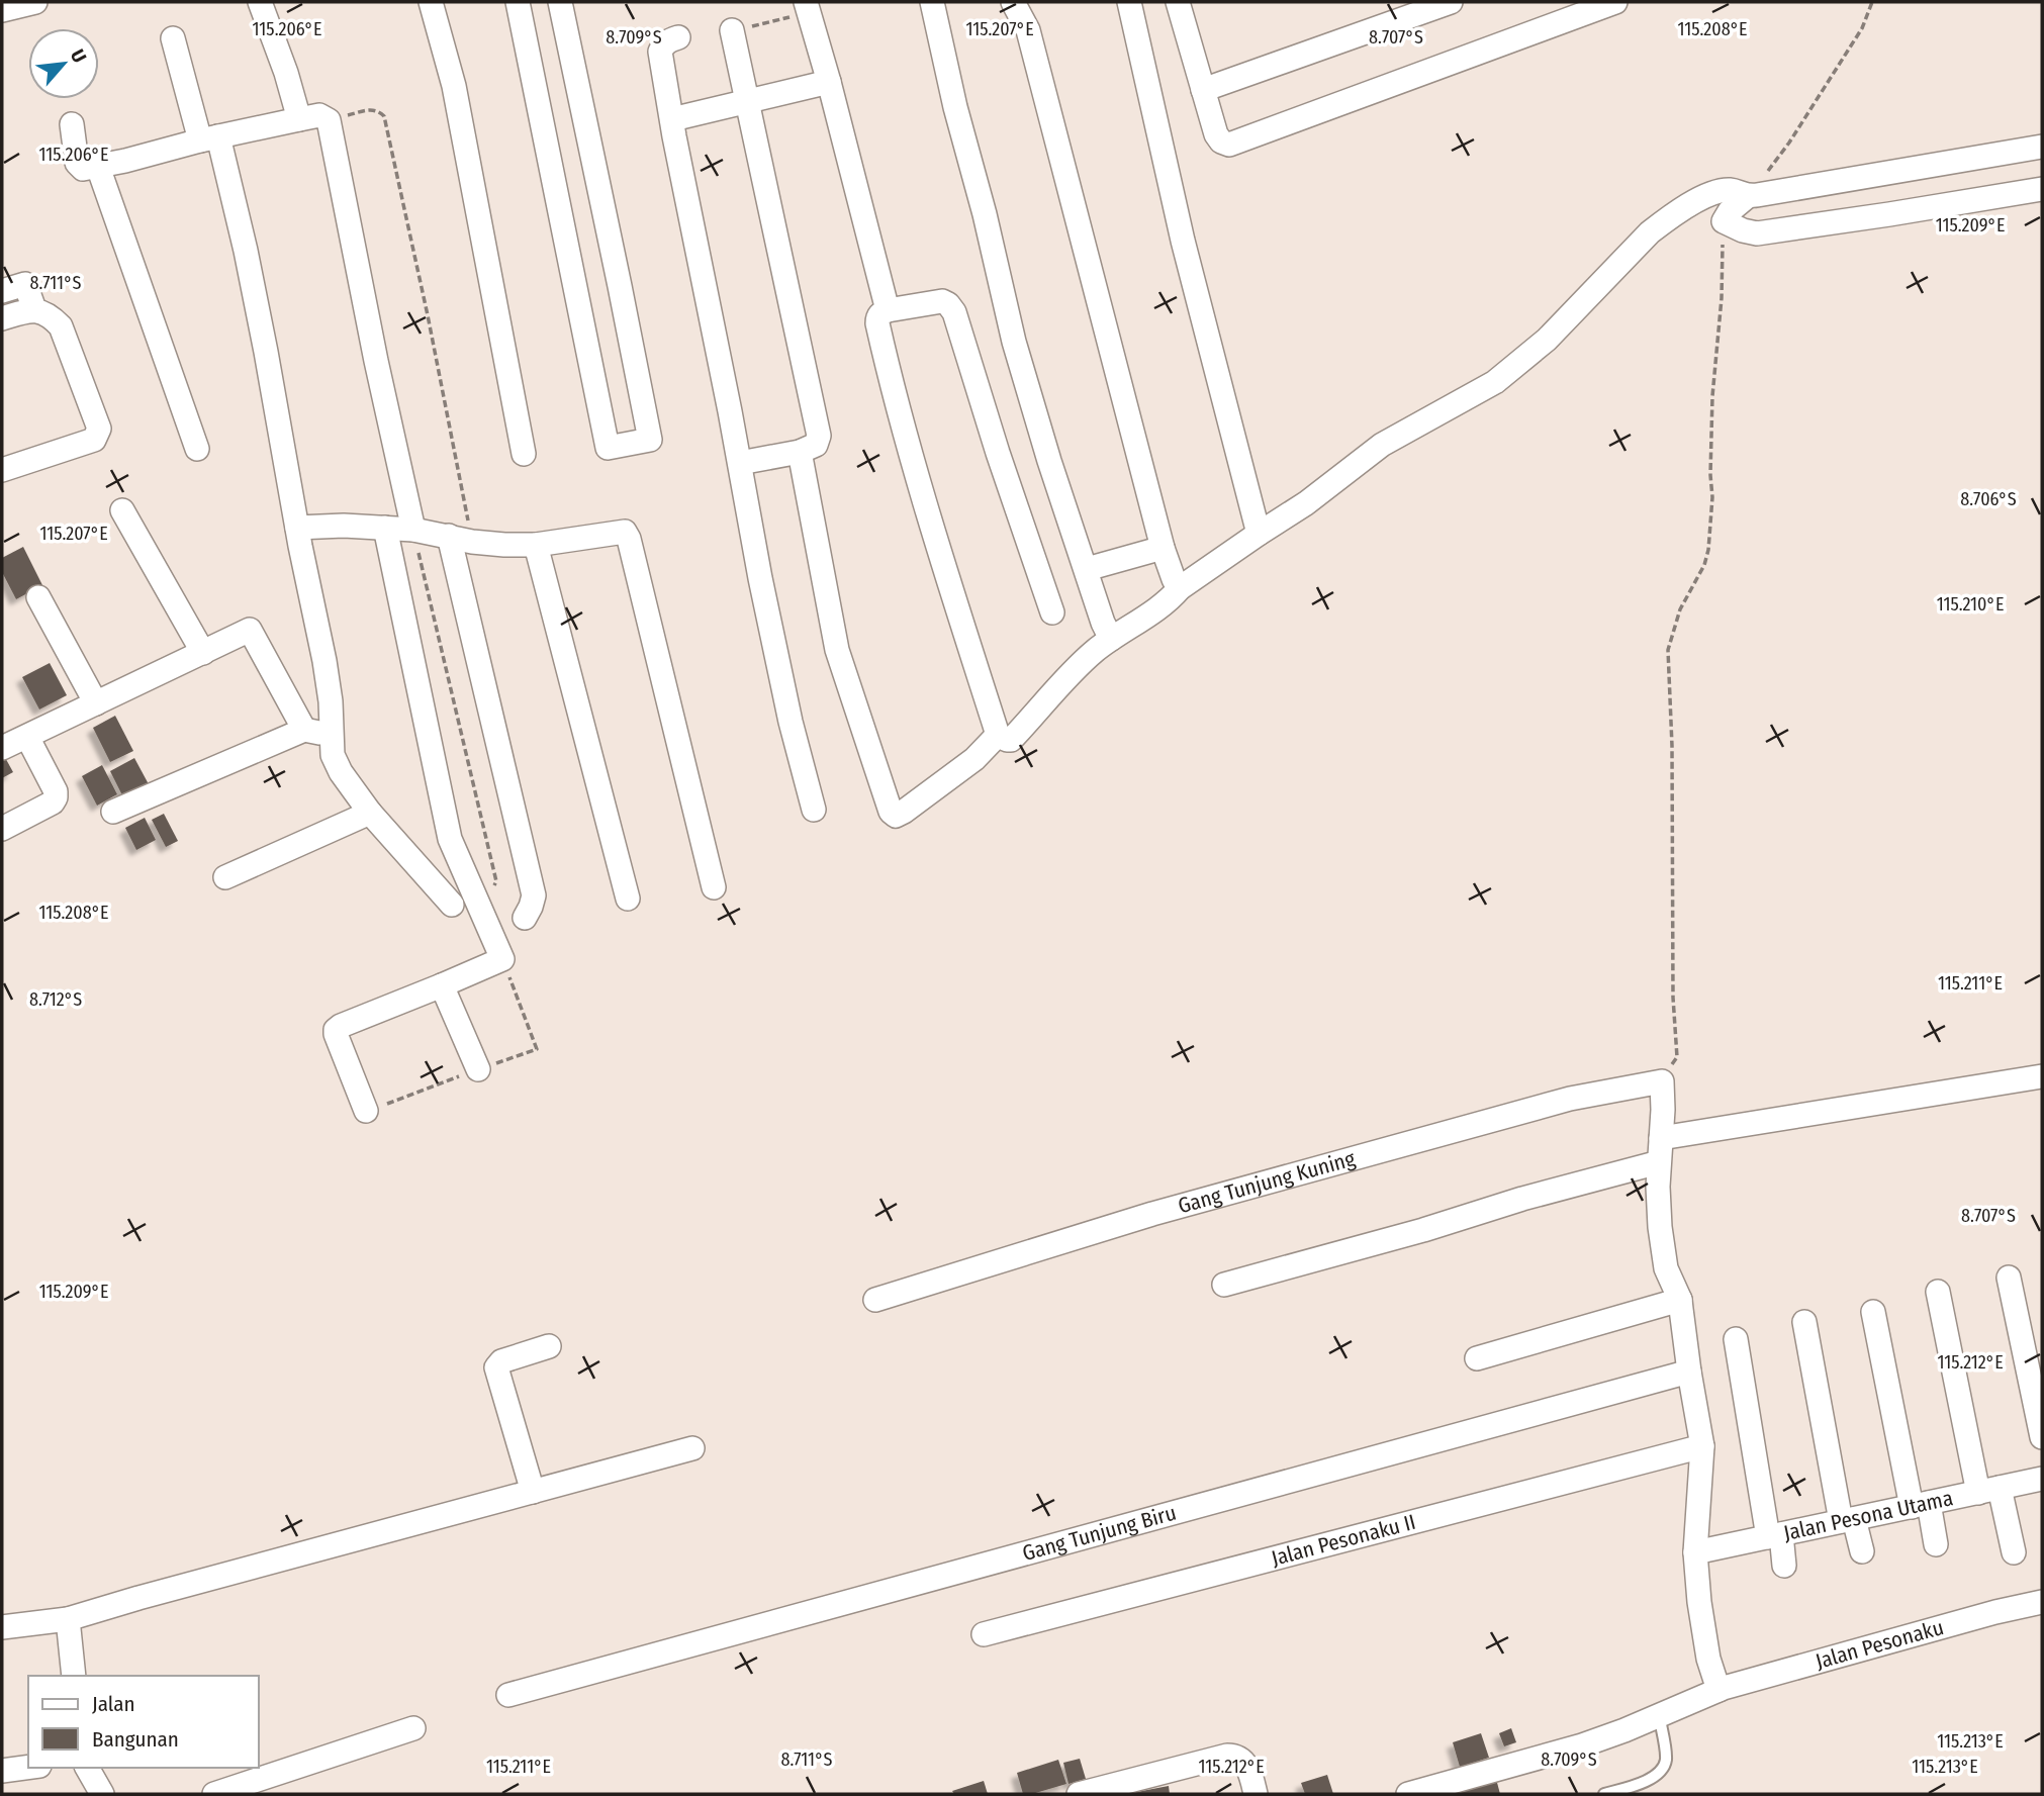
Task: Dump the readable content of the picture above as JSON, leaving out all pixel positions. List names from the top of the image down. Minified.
{"streets":{"street":["Gang Tunjung Kuning","Jalan Pesona Utama","Gang Tunjung Biru","Jalan Pesonaku II","Jalan Pesonaku"]},"legend":["Jalan","Bangunan"],"north":"top right","coordinates":["115.206°E","115.207°E","115.208°E","8.709°S","8.707°S","115.209°E","8.711°S","8.706°S","115.210°E","115.211°E","8.712°S","115.212°E","115.213°E"]}
